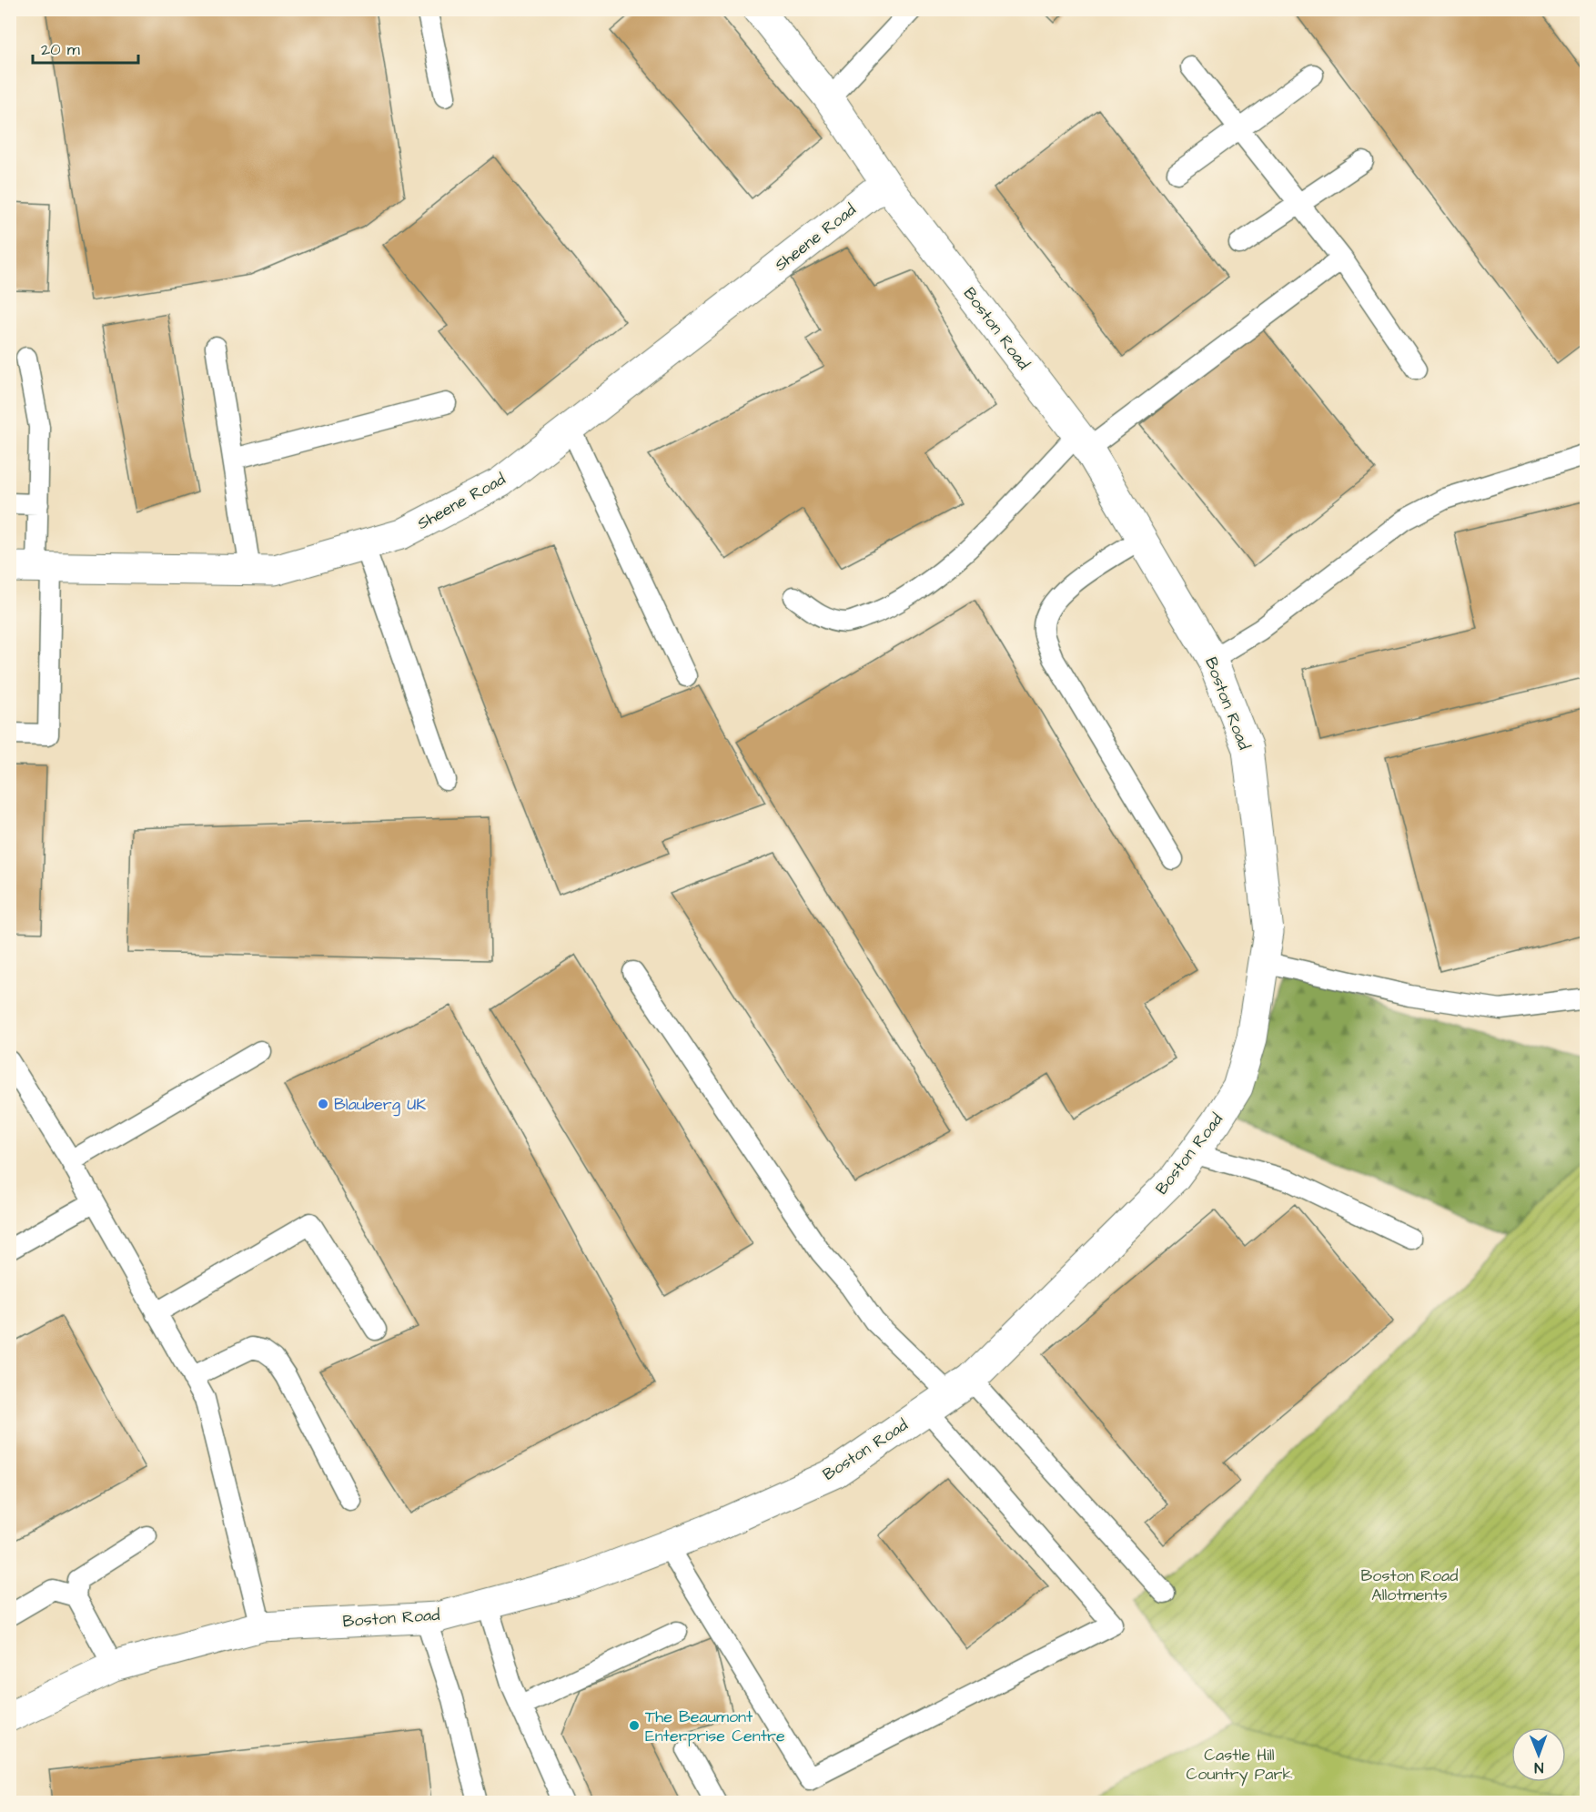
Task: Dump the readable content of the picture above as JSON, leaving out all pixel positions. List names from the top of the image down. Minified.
{"streets":{"street":["Sheene Road","Boston Road"]},"crossings":[["Sheene Road","Boston Road"]],"parks":["Boston Road Allotments","Castle Hill Country Park"],"places":["Blauberg UK","The Beaumont Enterprise Centre"],"scale_bar":"20 m","north":"bottom"}
